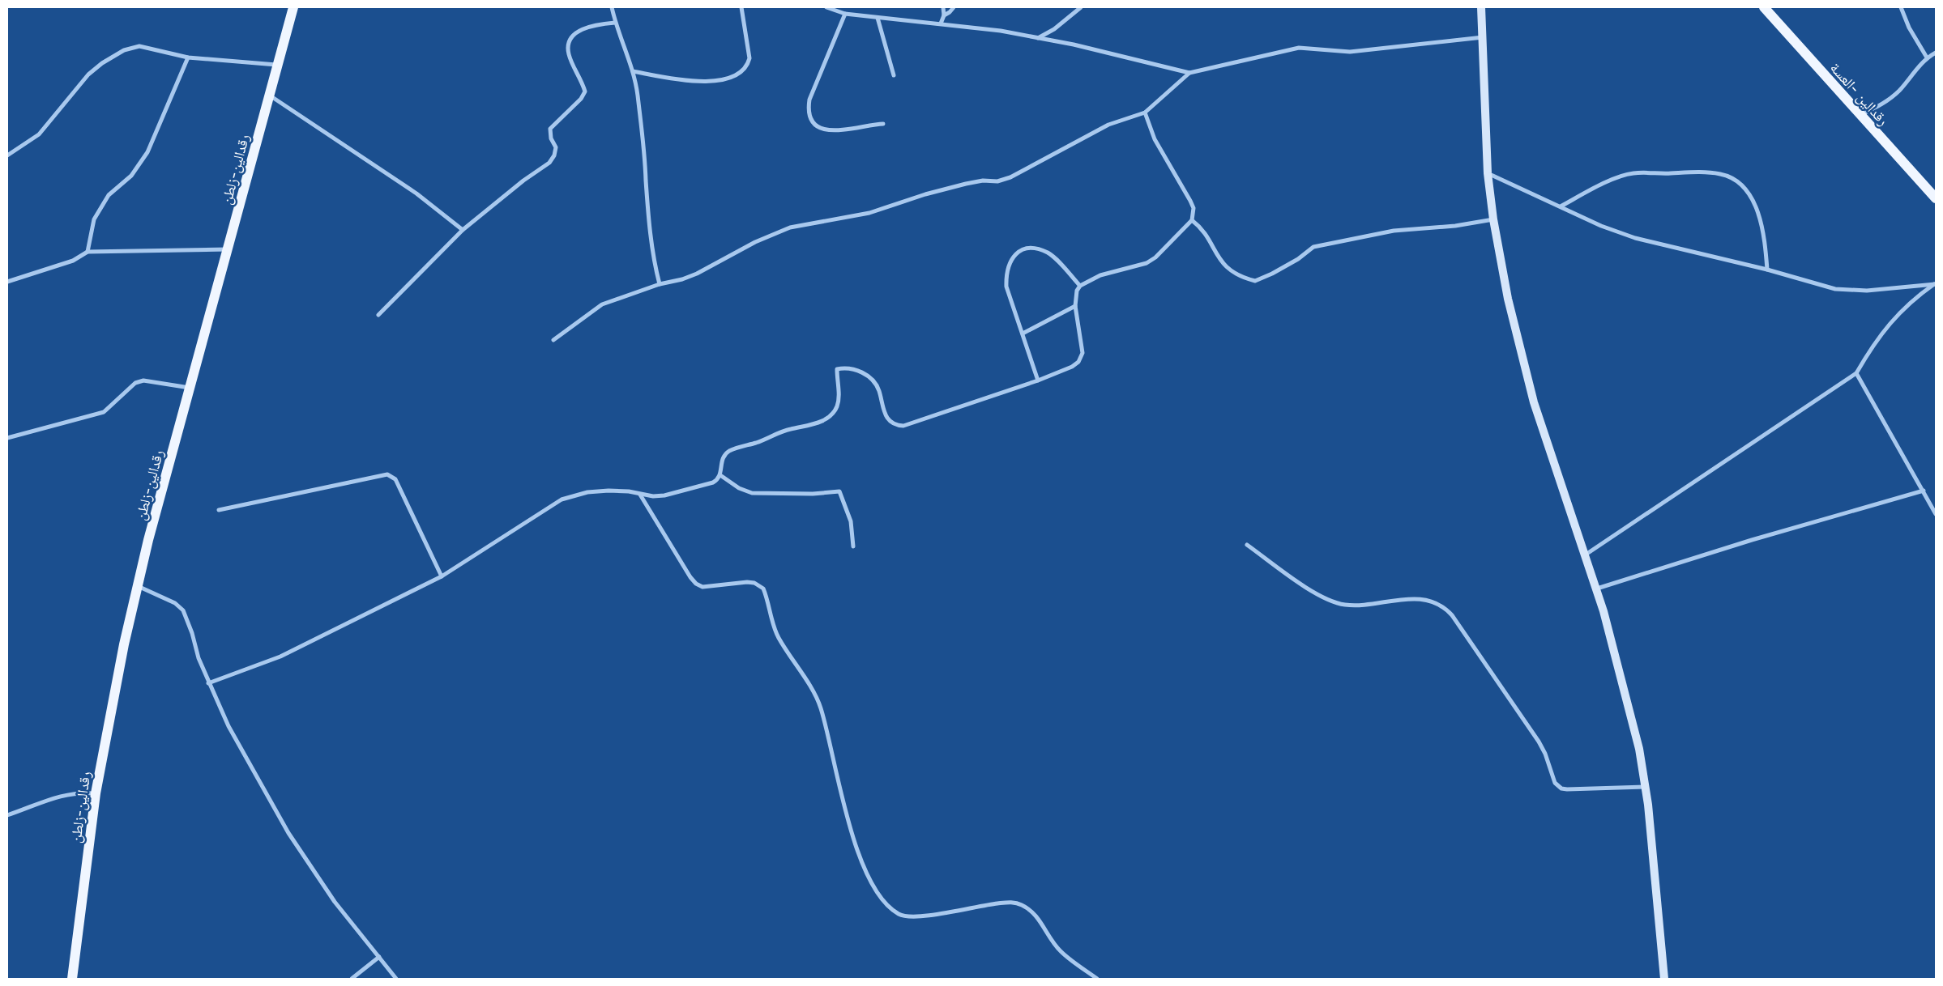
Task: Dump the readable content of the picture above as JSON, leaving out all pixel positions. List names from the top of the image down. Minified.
{"streets":{"main road":["رقدالين -العسة","رقدالين-زلطن"]}}
